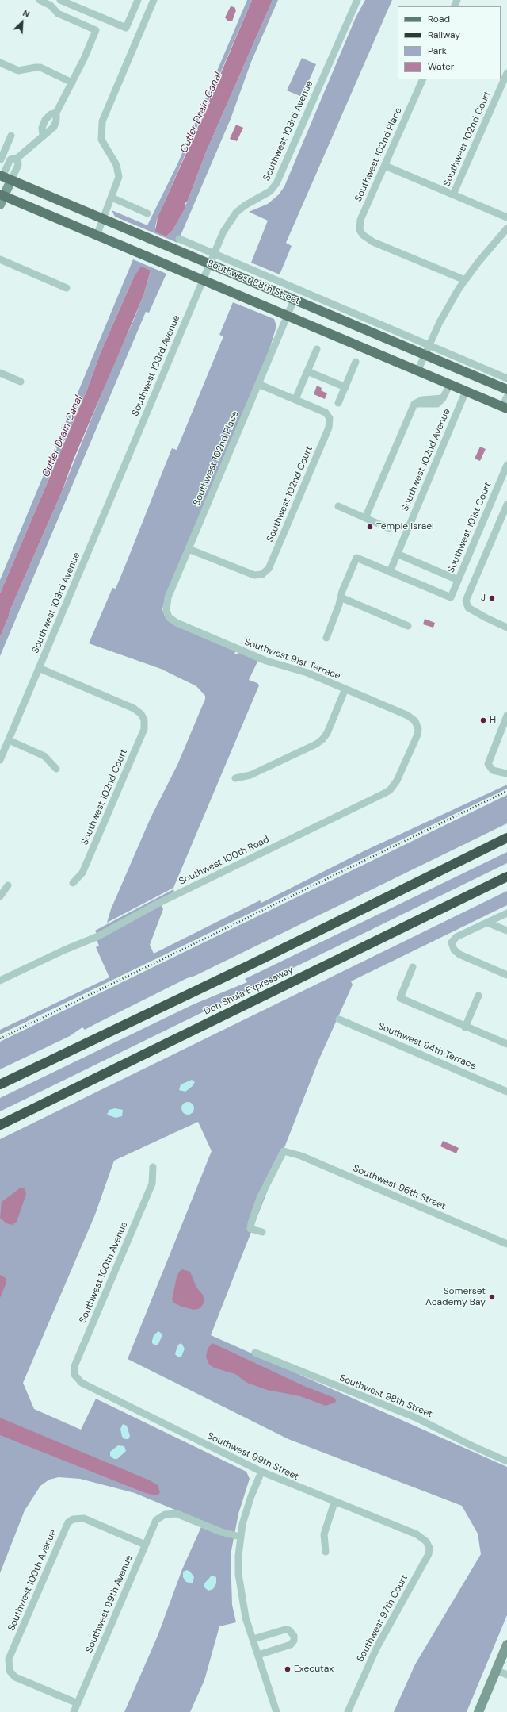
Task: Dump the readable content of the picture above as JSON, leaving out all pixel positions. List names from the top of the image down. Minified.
{"streets":{"highway":["Don Shula Expressway"],"main road":["Southwest 88th Street"],"street":["Southwest 103rd Avenue","Southwest 102nd Court","Southwest 102nd Place","Southwest 102nd Avenue","Southwest 101st Court","Southwest 91st Terrace","Southwest 100th Road","Southwest 94th Terrace","Southwest 96th Street","Southwest 100th Avenue","Southwest 98th Street","Southwest 99th Street","Southwest 99th Avenue","Southwest 97th Court"]},"crossings":[["Southwest 103rd Avenue","Southwest 102nd Court"],["Southwest 103rd Avenue","Southwest 88th Street"],["Southwest 102nd Court","Southwest 102nd Place"],["Southwest 102nd Place","Southwest 88th Street"],["Southwest 102nd Place","Southwest 91st Terrace"],["Southwest 88th Street","Southwest 102nd Avenue"],["Southwest 102nd Avenue","Southwest 101st Court"],["Southwest 91st Terrace","Southwest 100th Road"],["Southwest 100th Avenue","Southwest 99th Street"],["Southwest 100th Avenue","Southwest 99th Avenue"],["Southwest 99th Street","Southwest 97th Court"]],"water":["Cutler Drain Canal"],"places":["Temple Israel","J","H","Somerset Academy Bay","Executax"],"legend":["Road","Railway","Park","Water"],"north":"top right"}
